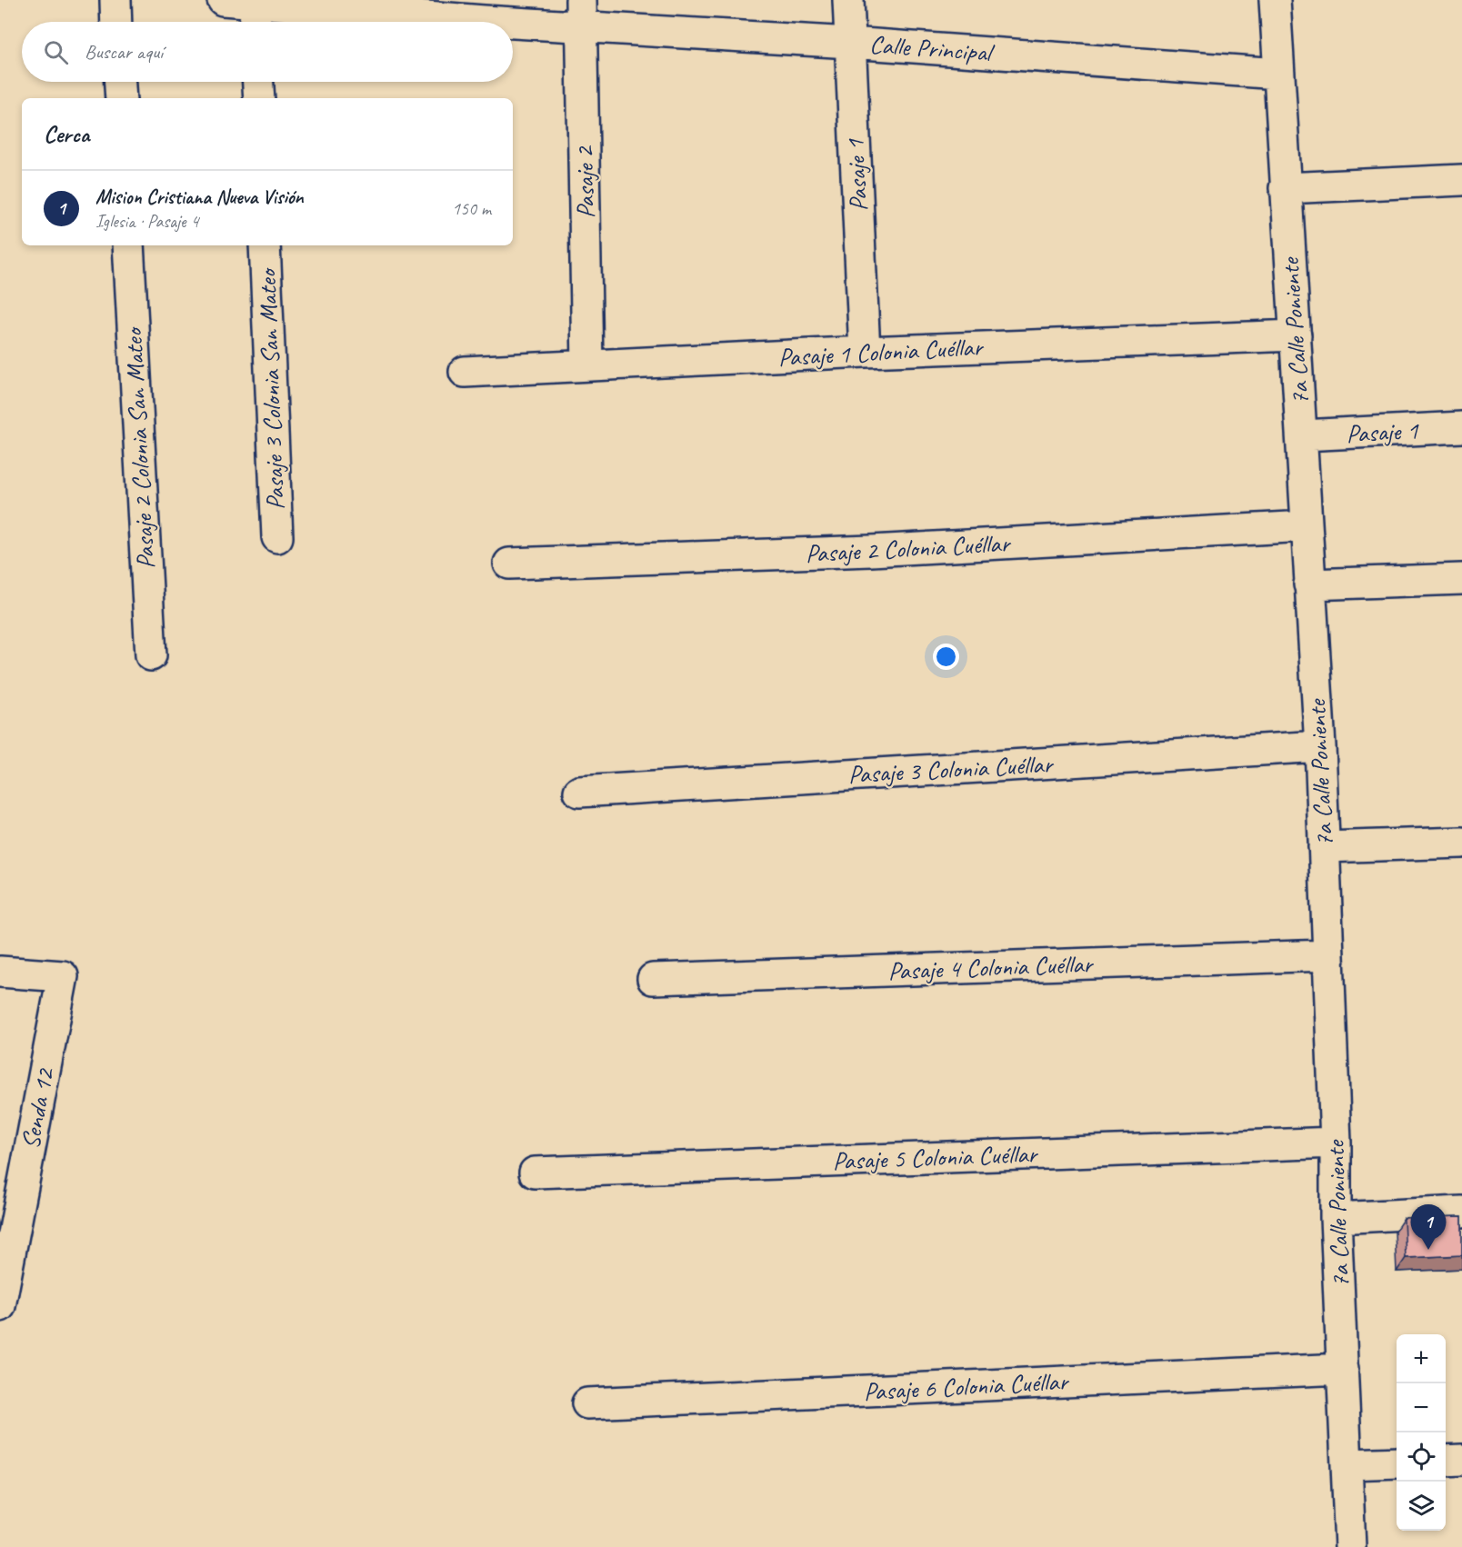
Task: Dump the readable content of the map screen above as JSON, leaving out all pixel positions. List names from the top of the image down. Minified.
{"streets":{"street":["Calle Principal","Pasaje 1","Pasaje 2","7a Calle Poniente","Pasaje 1 Colonia Cuéllar","Pasaje 3 Colonia San Mateo","Pasaje 2 Colonia San Mateo","Pasaje 2 Colonia Cuéllar","Pasaje 3 Colonia Cuéllar","Pasaje 4 Colonia Cuéllar","Senda 12","Pasaje 5 Colonia Cuéllar","Pasaje 6 Colonia Cuéllar"]},"crossings":[["Calle Principal","Pasaje 1"],["Calle Principal","Pasaje 2"],["Calle Principal","7a Calle Poniente"],["Pasaje 1","7a Calle Poniente"],["Pasaje 1","Pasaje 1 Colonia Cuéllar"],["Pasaje 2","Pasaje 1 Colonia Cuéllar"],["7a Calle Poniente","Pasaje 1 Colonia Cuéllar"],["7a Calle Poniente","Pasaje 2 Colonia Cuéllar"],["7a Calle Poniente","Pasaje 3 Colonia Cuéllar"],["7a Calle Poniente","Pasaje 4 Colonia Cuéllar"],["7a Calle Poniente","Pasaje 5 Colonia Cuéllar"],["7a Calle Poniente","Pasaje 6 Colonia Cuéllar"]],"page":{"search":"Buscar aquí","heading":"Cerca","list":[{"mark":"1","name":"Mision Cristiana Nueva Visión","note":"Iglesia · Pasaje 4","value":"150 m"}],"pins":"1","map_buttons":["+","−"]}}
